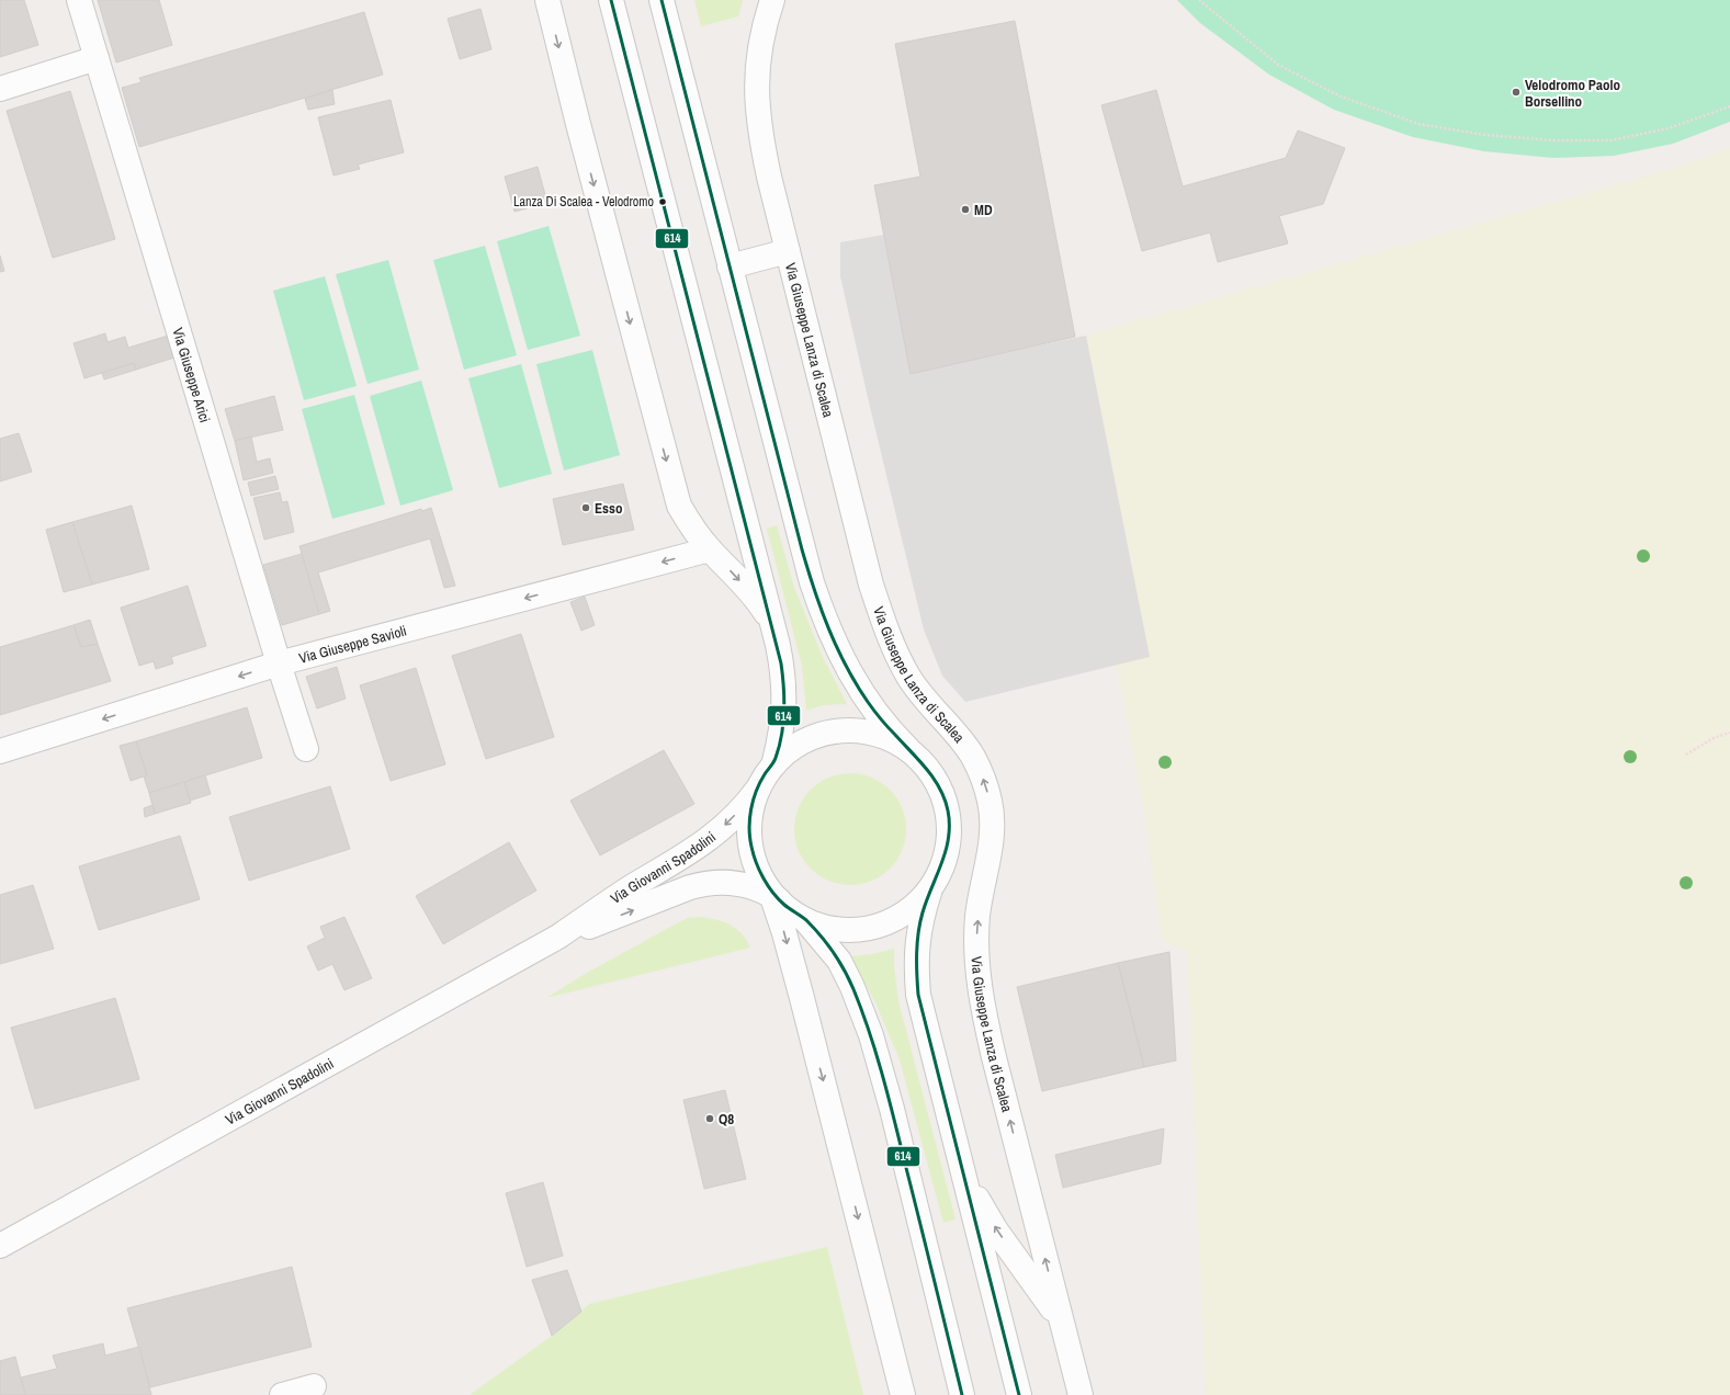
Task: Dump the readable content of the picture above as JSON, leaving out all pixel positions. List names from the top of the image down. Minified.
{"streets":{"street":["Via Giuseppe Lanza di Scalea","Via Giuseppe Arici","Via Giuseppe Savioli","Via Giovanni Spadolini"]},"crossings":[["Via Giuseppe Arici","Via Giuseppe Savioli"]],"one_way":["Via Giuseppe Savioli"],"places":["Velodromo Paolo Borsellino","Lanza Di Scalea - Velodromo","MD","Esso","Q8"],"lines":["transit line 614"]}
